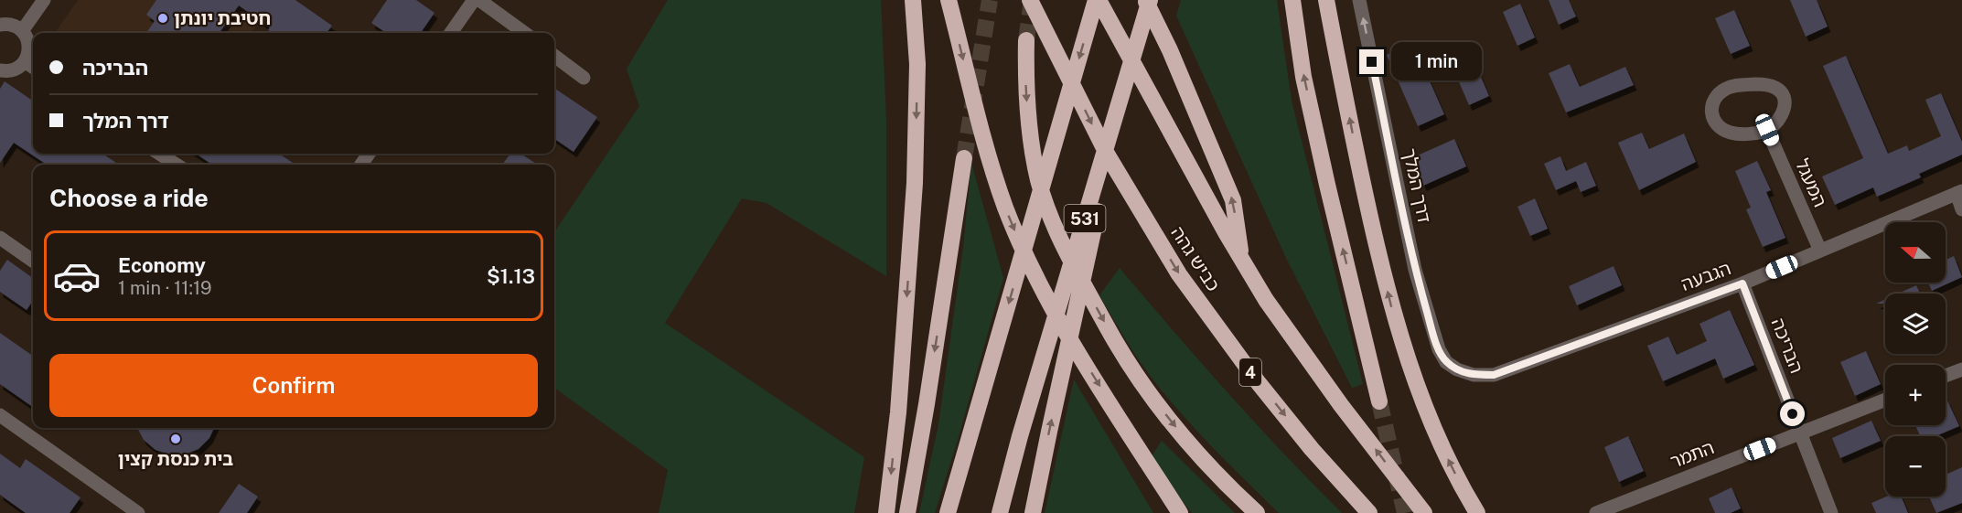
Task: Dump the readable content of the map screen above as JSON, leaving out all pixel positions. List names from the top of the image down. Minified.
{"streets":{"highway":["531","כביש גהה","4"],"street":["המעגל","דרך המלך","הגבעה","הבריכה","התמר"]},"crossings":[["המעגל","הגבעה"],["דרך המלך","הגבעה"],["הגבעה","הבריכה"],["הבריכה","התמר"]],"one_way":["דרך המלך"],"places":["חטיבת יונתן","בית כנסת קצין"],"north":"left","page":{"banner":["הבריכה","דרך המלך"],"bubble":"1 min","heading":"Choose a ride","map_buttons":["+","−"],"list":[{"name":"Economy","note":"1 min · 11:19","value":"$1.13"}],"buttons":"Confirm"}}
